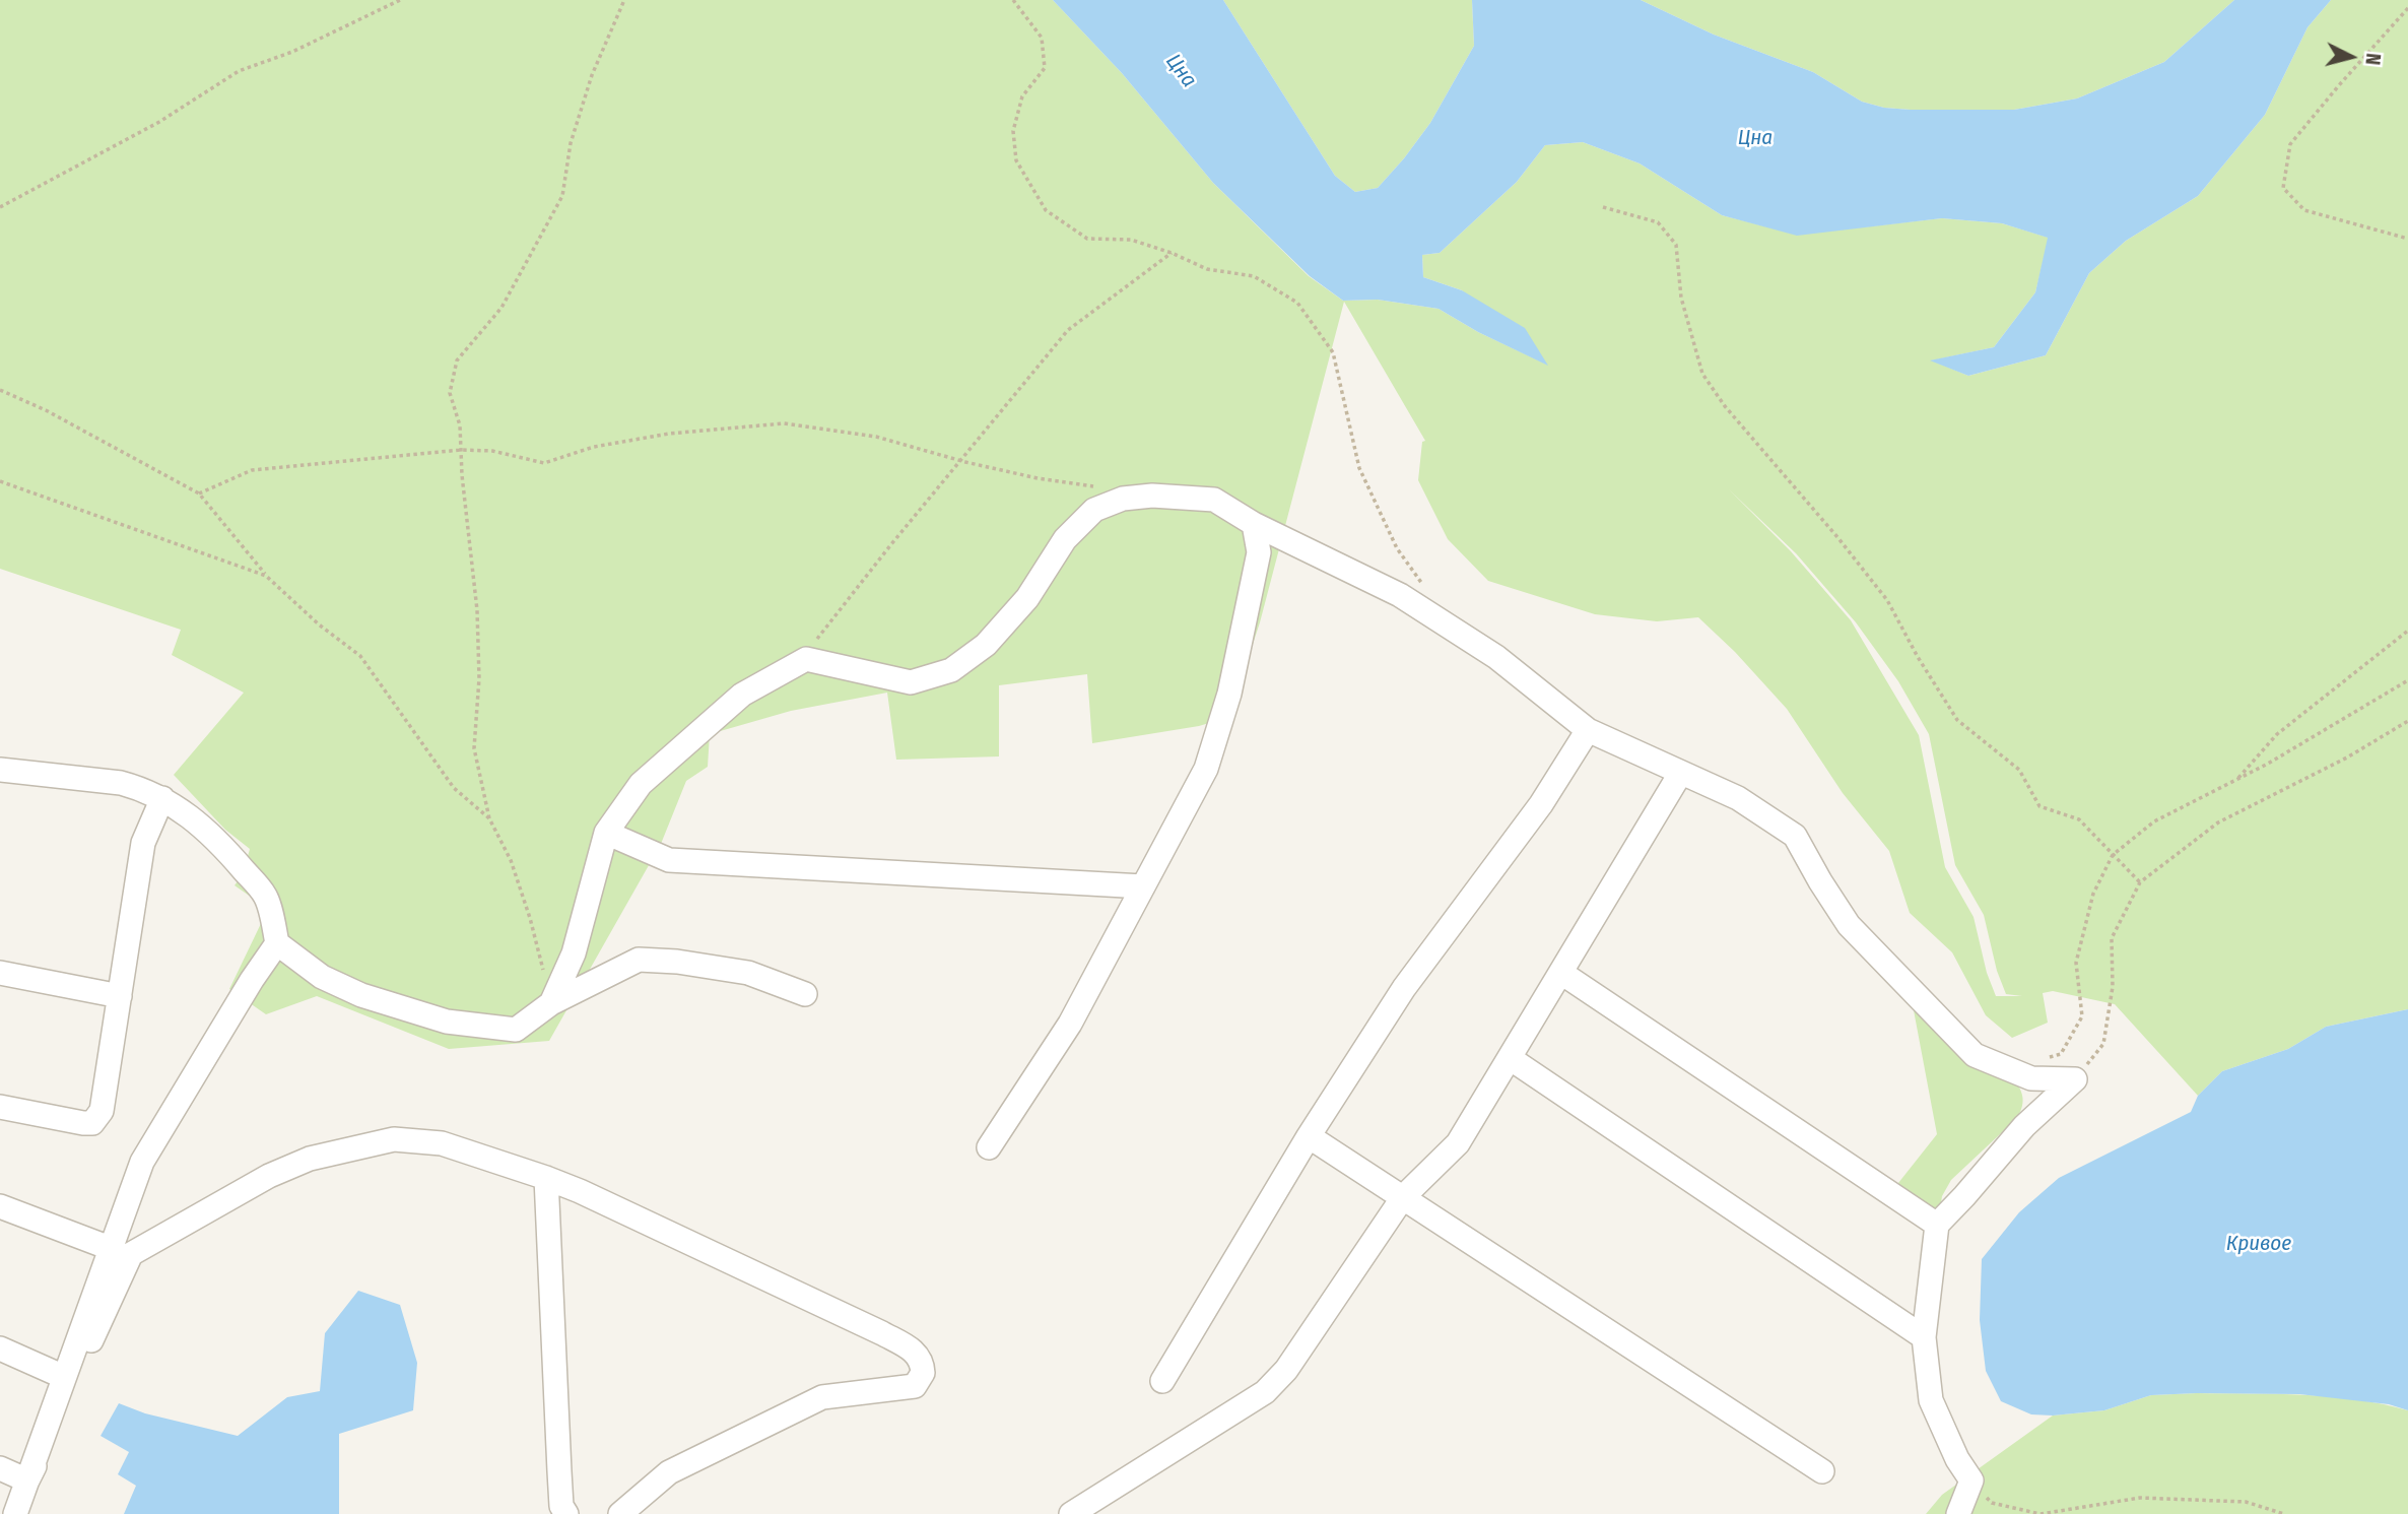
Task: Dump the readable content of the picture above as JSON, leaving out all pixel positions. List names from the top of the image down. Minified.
{"water":["Цна","Кривое"],"north":"right"}
